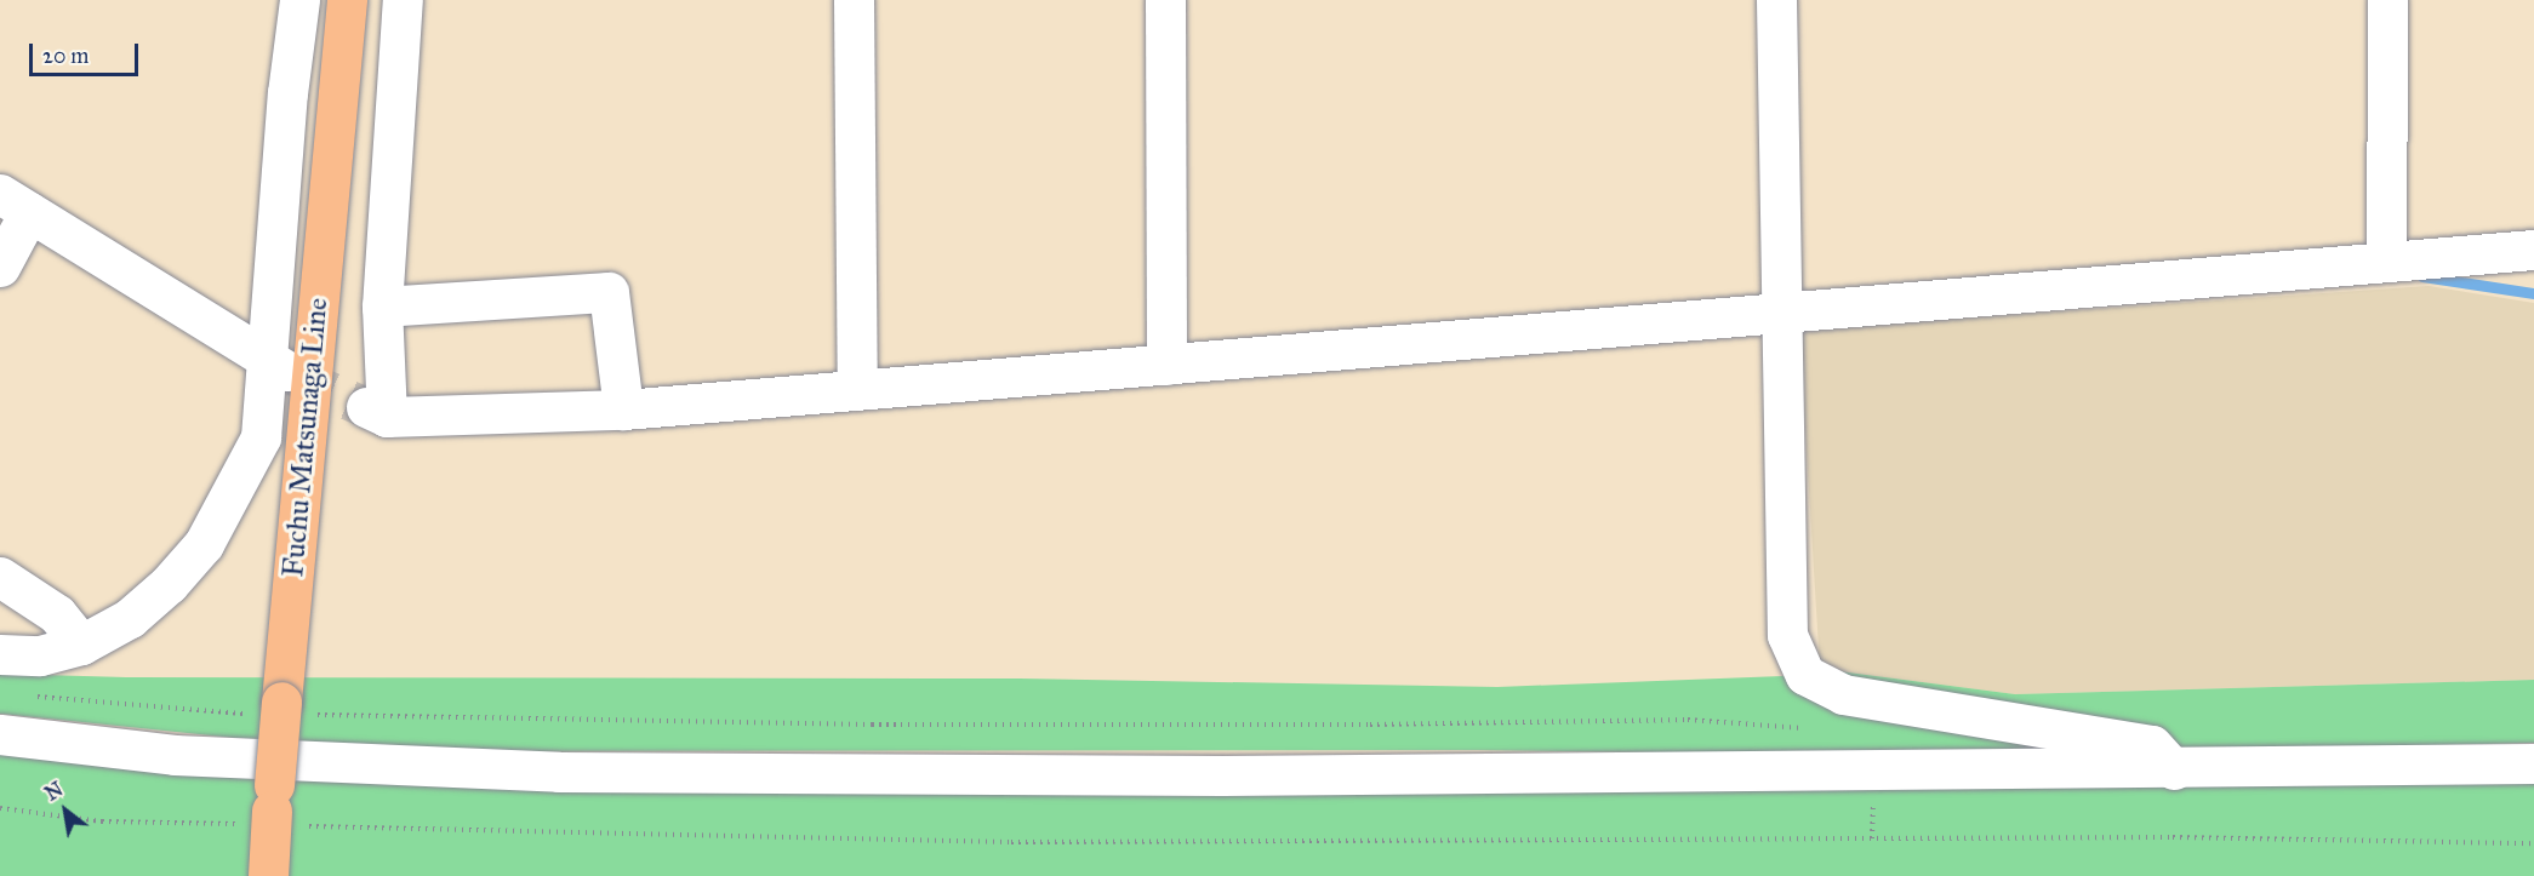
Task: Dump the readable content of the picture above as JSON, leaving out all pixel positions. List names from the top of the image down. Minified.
{"streets":{"main road":["Fuchu Matsunaga Line"]},"scale_bar":"20 m","north":"top left"}
